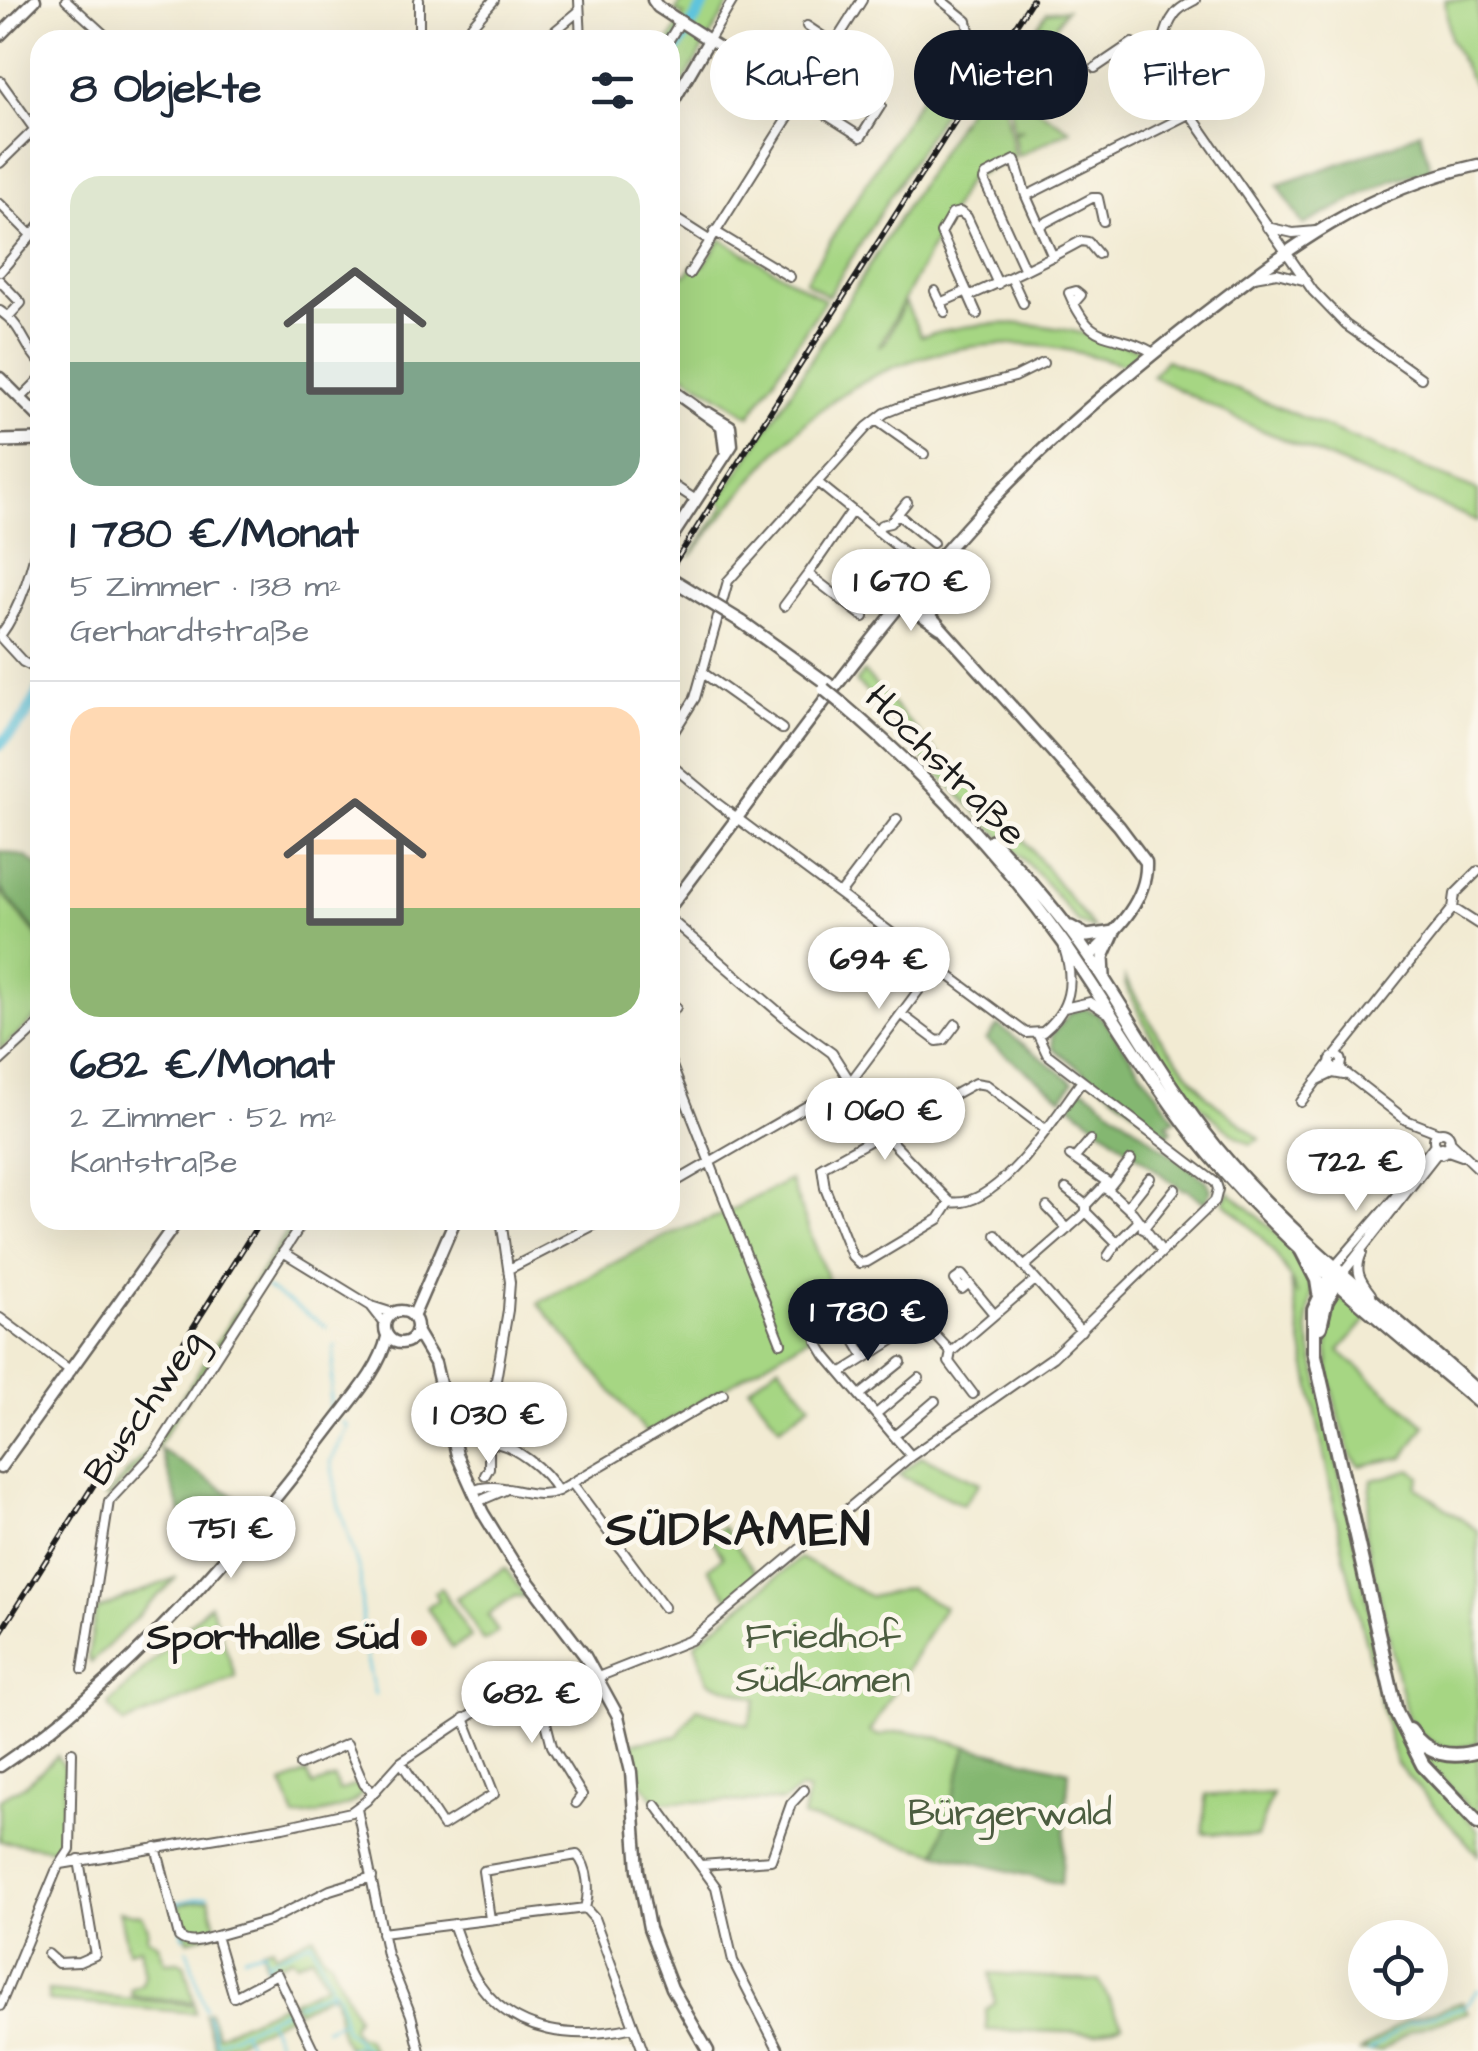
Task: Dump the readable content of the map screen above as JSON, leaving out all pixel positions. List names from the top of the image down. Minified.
{"streets":{"main road":["Hochstraße"],"street":["Buschweg"]},"districts":["SÜDKAMEN"],"parks":["Friedhof Südkamen","Bürgerwald"],"places":["Sporthalle Süd"],"page":{"chip":["Kaufen","Mieten","Filter"],"heading":"8 Objekte","list":[{"name":"1 780 €/Monat","note":"5 Zimmer · 138 m² · Gerhardtstraße"},{"name":"682 €/Monat","note":"2 Zimmer · 52 m² · Kantstraße"}],"price":["1 670 €","694 €","1 060 €","722 €","1 780 €","1 030 €","751 €","682 €"]}}
